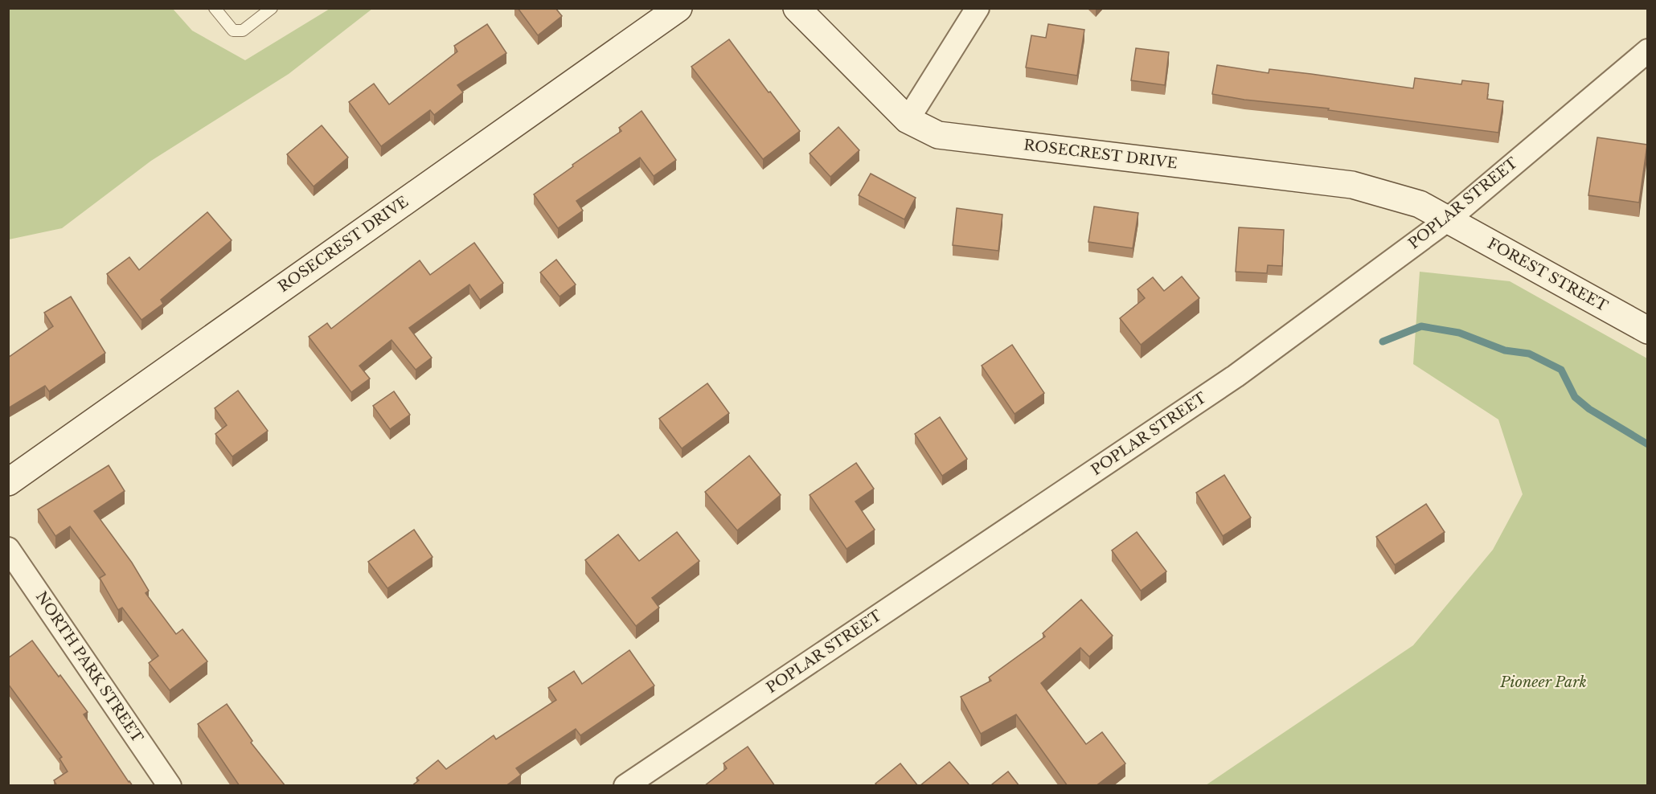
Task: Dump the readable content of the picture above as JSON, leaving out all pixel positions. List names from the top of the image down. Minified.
{"streets":{"street":["ROSECREST DRIVE","POPLAR STREET","FOREST STREET","NORTH PARK STREET"]},"crossings":[["ROSECREST DRIVE","POPLAR STREET"],["ROSECREST DRIVE","FOREST STREET"],["POPLAR STREET","FOREST STREET"]],"parks":["Pioneer Park"]}
